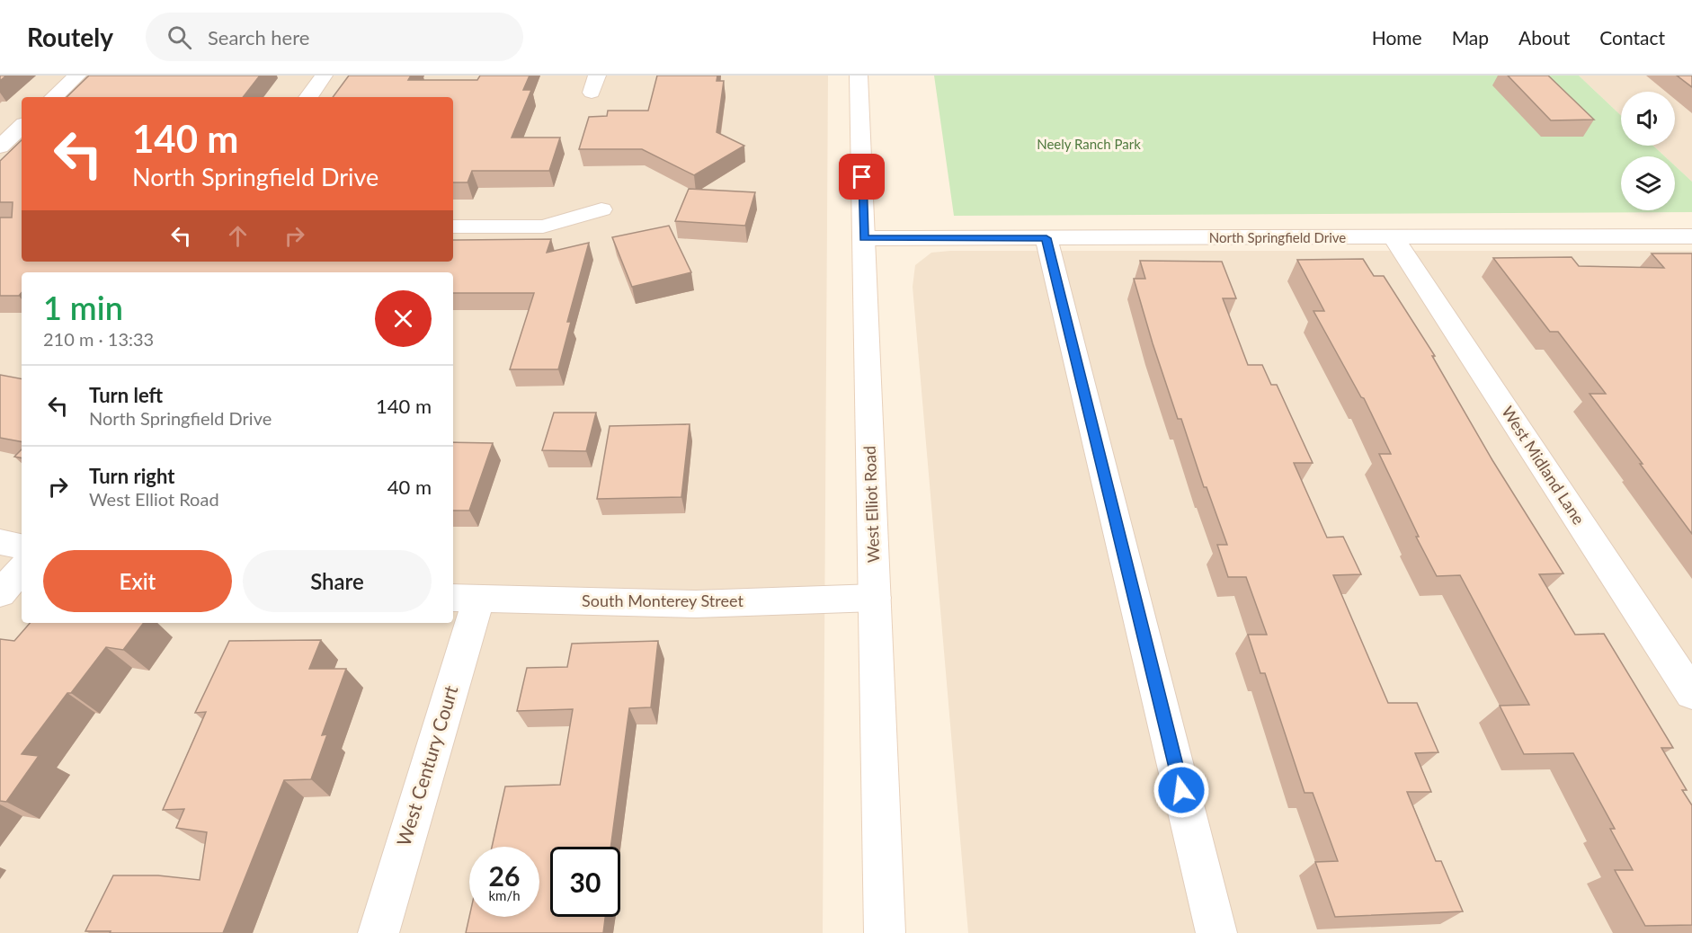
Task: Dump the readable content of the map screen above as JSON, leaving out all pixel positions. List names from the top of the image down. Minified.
{"streets":{"street":["North Springfield Drive","West Midland Lane","West Elliot Road","South Monterey Street","West Century Court"]},"crossings":[["North Springfield Drive","West Midland Lane"],["North Springfield Drive","West Elliot Road"],["West Elliot Road","South Monterey Street"],["South Monterey Street","West Century Court"]],"parks":["Neely Ranch Park"],"page":{"header":"Routely","search":"Search here","nav":["Home","Map","About","Contact"],"turn":["140 m","North Springfield Drive"],"heading":["1 min","210 m · 13:33"],"list":[{"name":"Turn left","note":"North Springfield Drive","value":"140 m"},{"name":"Turn right","note":"West Elliot Road","value":"40 m"}],"buttons":["Exit","Share"],"speed":"26 km/h","limit":"30"}}
